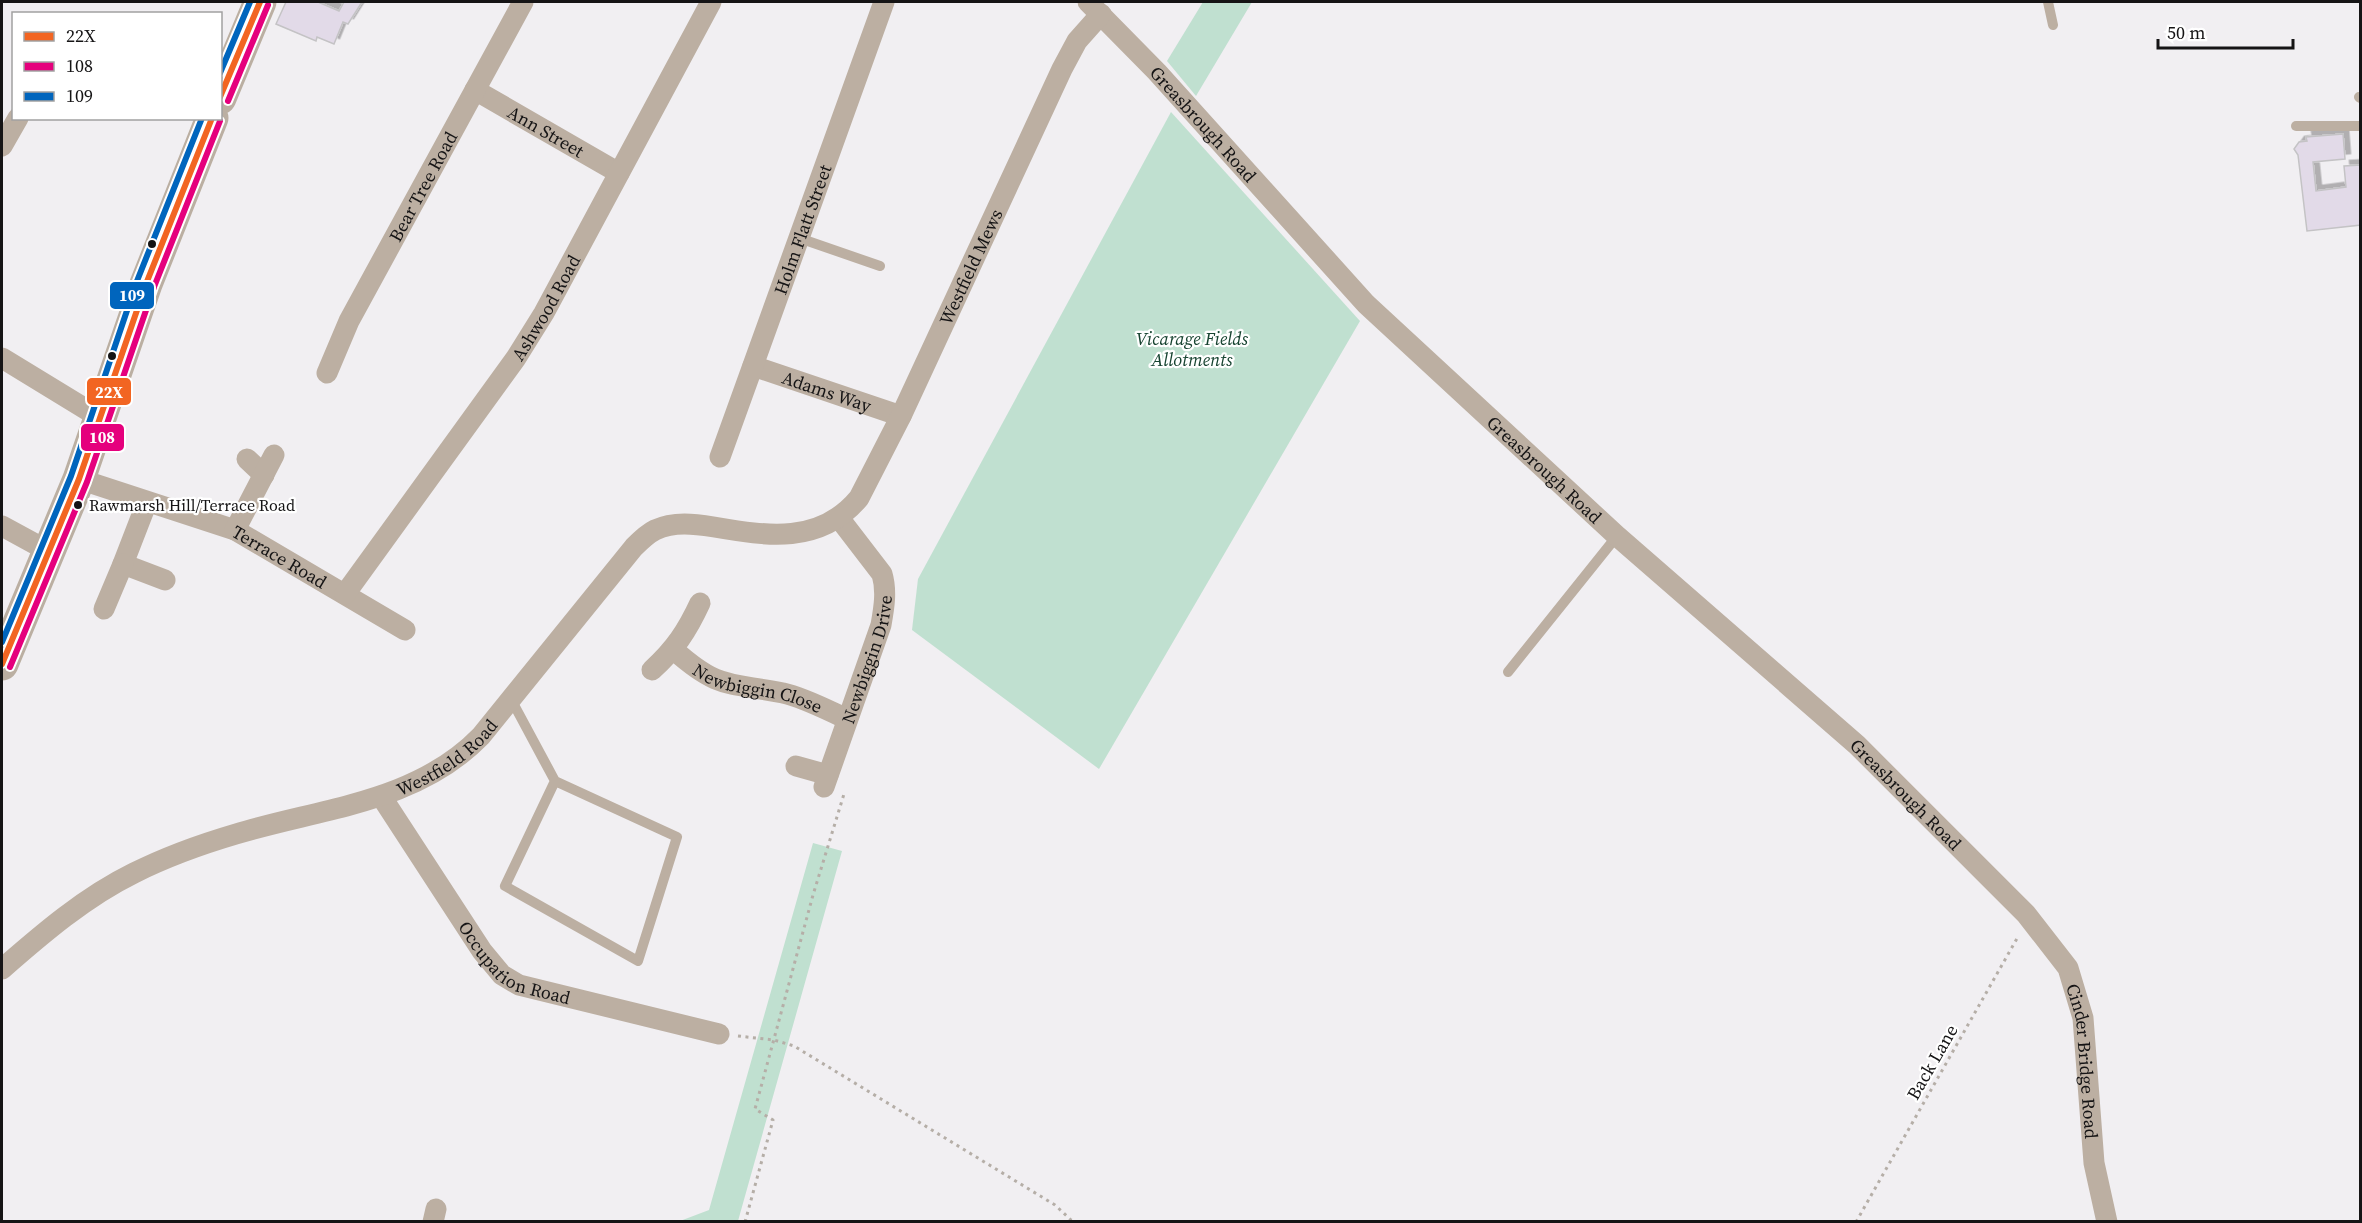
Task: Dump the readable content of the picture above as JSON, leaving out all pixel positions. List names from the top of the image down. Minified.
{"streets":{"street":["Greasbrough Road","Ann Street","Bear Tree Road","Holm Flatt Street","Westfield Mews","Ashwood Road","Adams Way","Terrace Road","Newbiggin Drive","Newbiggin Close","Westfield Road","Occupation Road","Cinder Bridge Road"],"path":["Back Lane"]},"crossings":[["Greasbrough Road","Westfield Mews"],["Greasbrough Road","Cinder Bridge Road"],["Greasbrough Road","Back Lane"],["Ann Street","Bear Tree Road"],["Ann Street","Ashwood Road"],["Holm Flatt Street","Adams Way"],["Westfield Mews","Adams Way"],["Westfield Mews","Newbiggin Drive"],["Westfield Mews","Westfield Road"],["Ashwood Road","Terrace Road"],["Newbiggin Drive","Newbiggin Close"],["Newbiggin Drive","Westfield Road"],["Westfield Road","Occupation Road"],["Cinder Bridge Road","Back Lane"]],"parks":["Vicarage Fields Allotments"],"places":["Rawmarsh Hill/Terrace Road"],"lines":["transit line 22X","transit line 109","transit line 108"],"legend":["22X","108","109"],"scale_bar":"50 m"}
